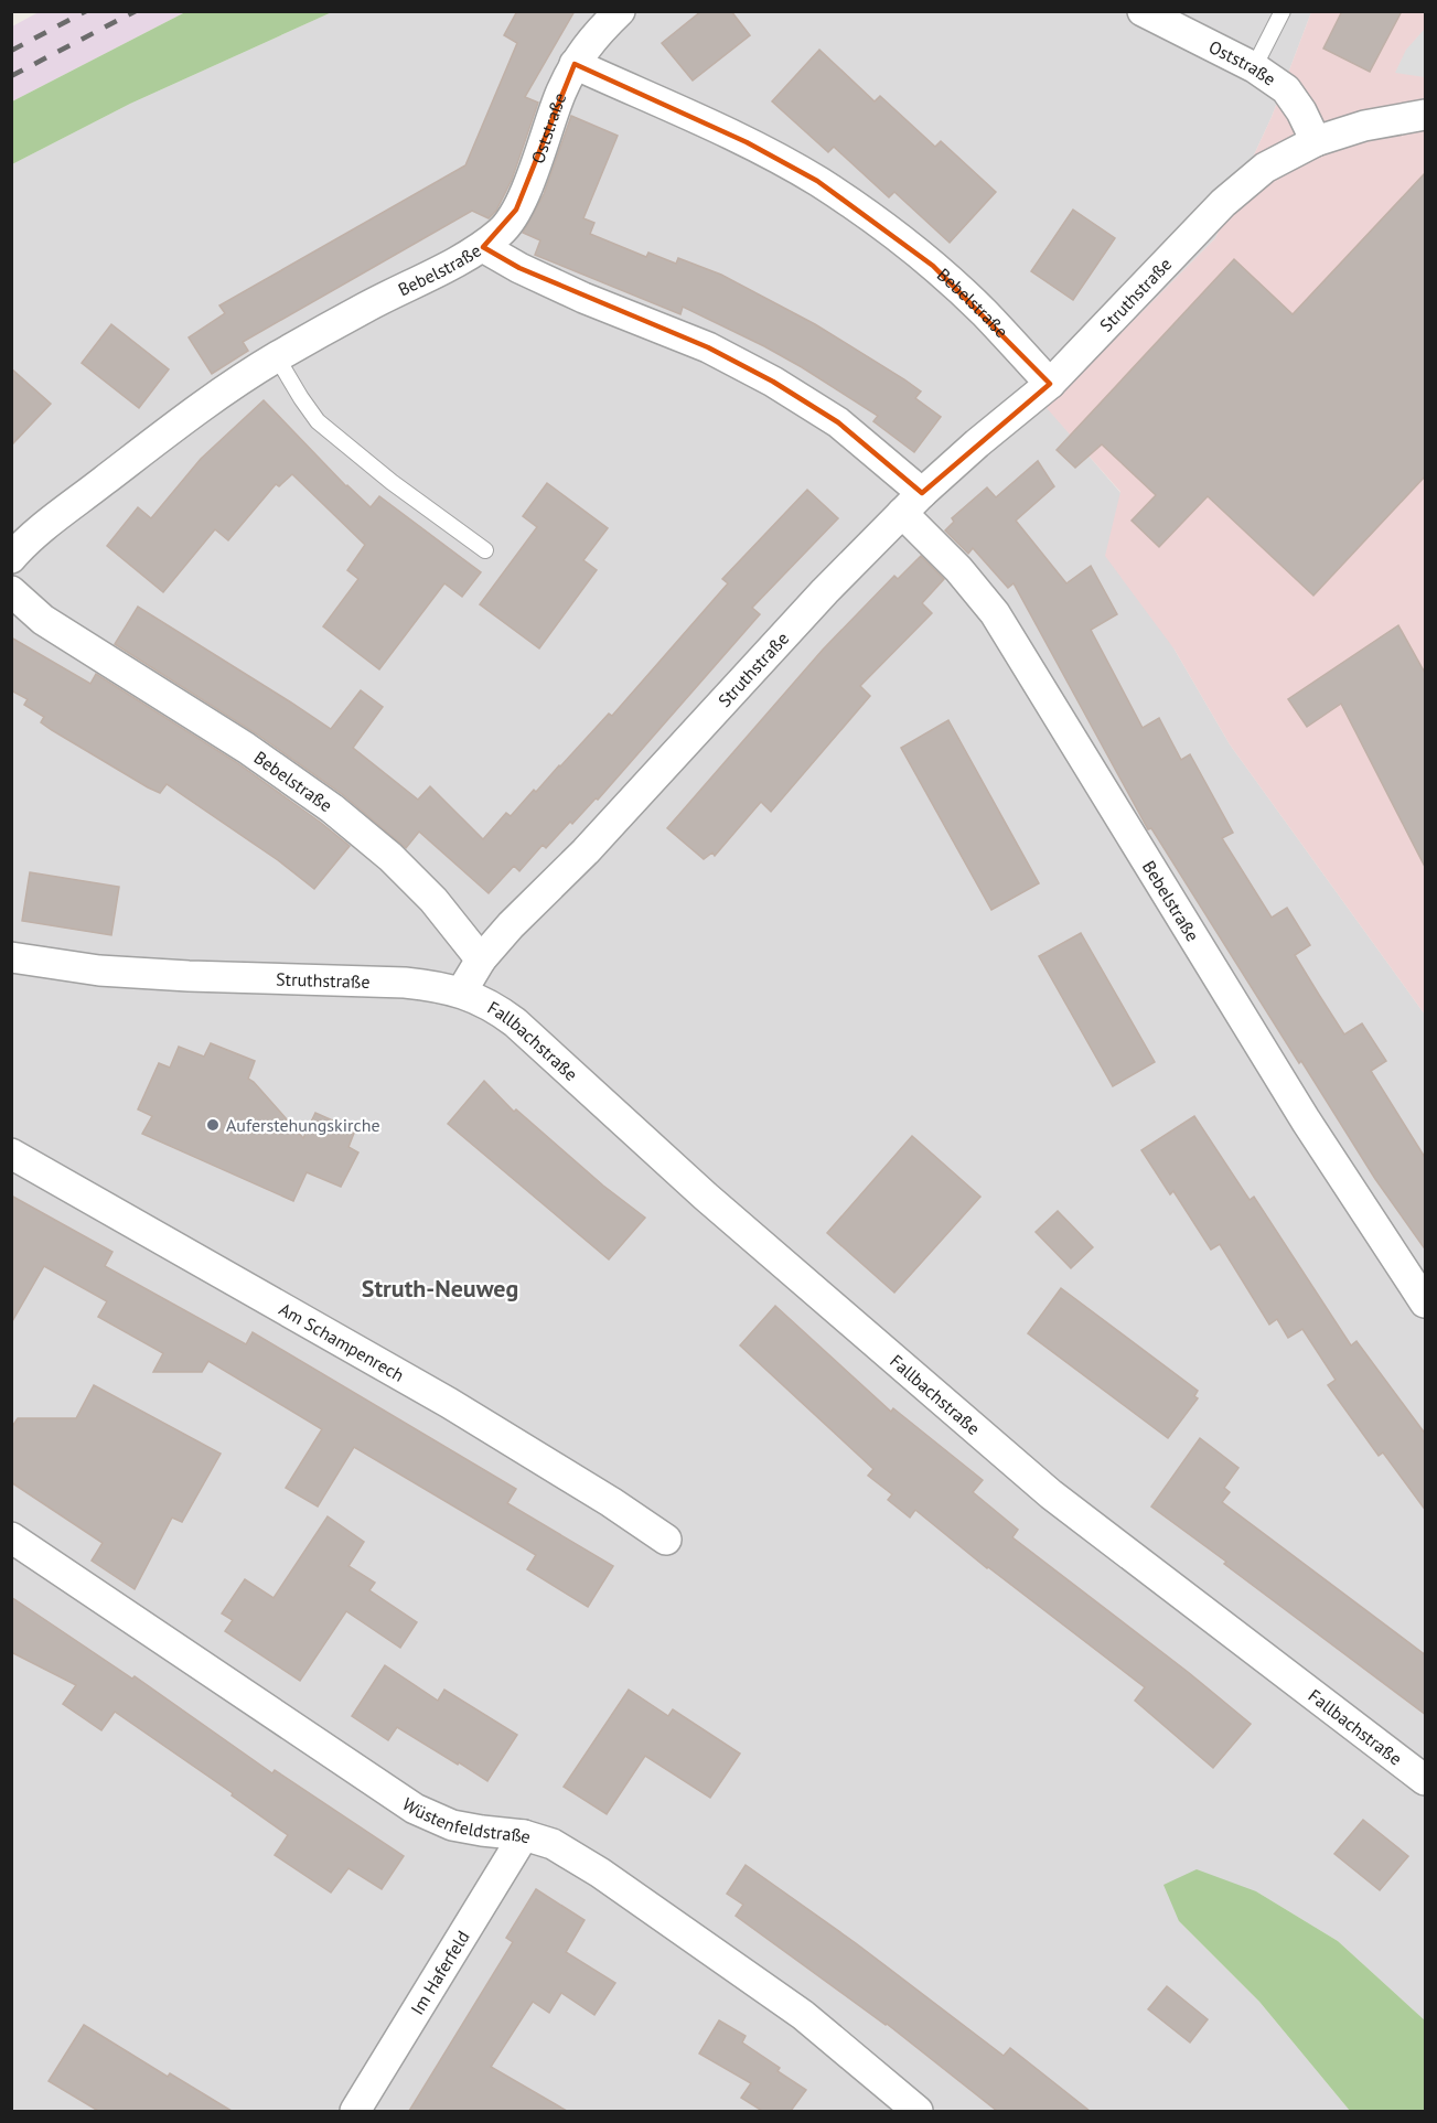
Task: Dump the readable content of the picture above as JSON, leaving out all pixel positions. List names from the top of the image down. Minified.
{"streets":{"street":["Oststraße","Bebelstraße","Struthstraße","Fallbachstraße","Am Schampenrech","Wüstenfeldstraße","Im Haferfeld"]},"crossings":[["Oststraße","Bebelstraße"],["Oststraße","Struthstraße"],["Bebelstraße","Struthstraße"],["Struthstraße","Fallbachstraße"],["Wüstenfeldstraße","Im Haferfeld"]],"districts":["Struth-Neuweg"],"places":["Auferstehungskirche"]}
